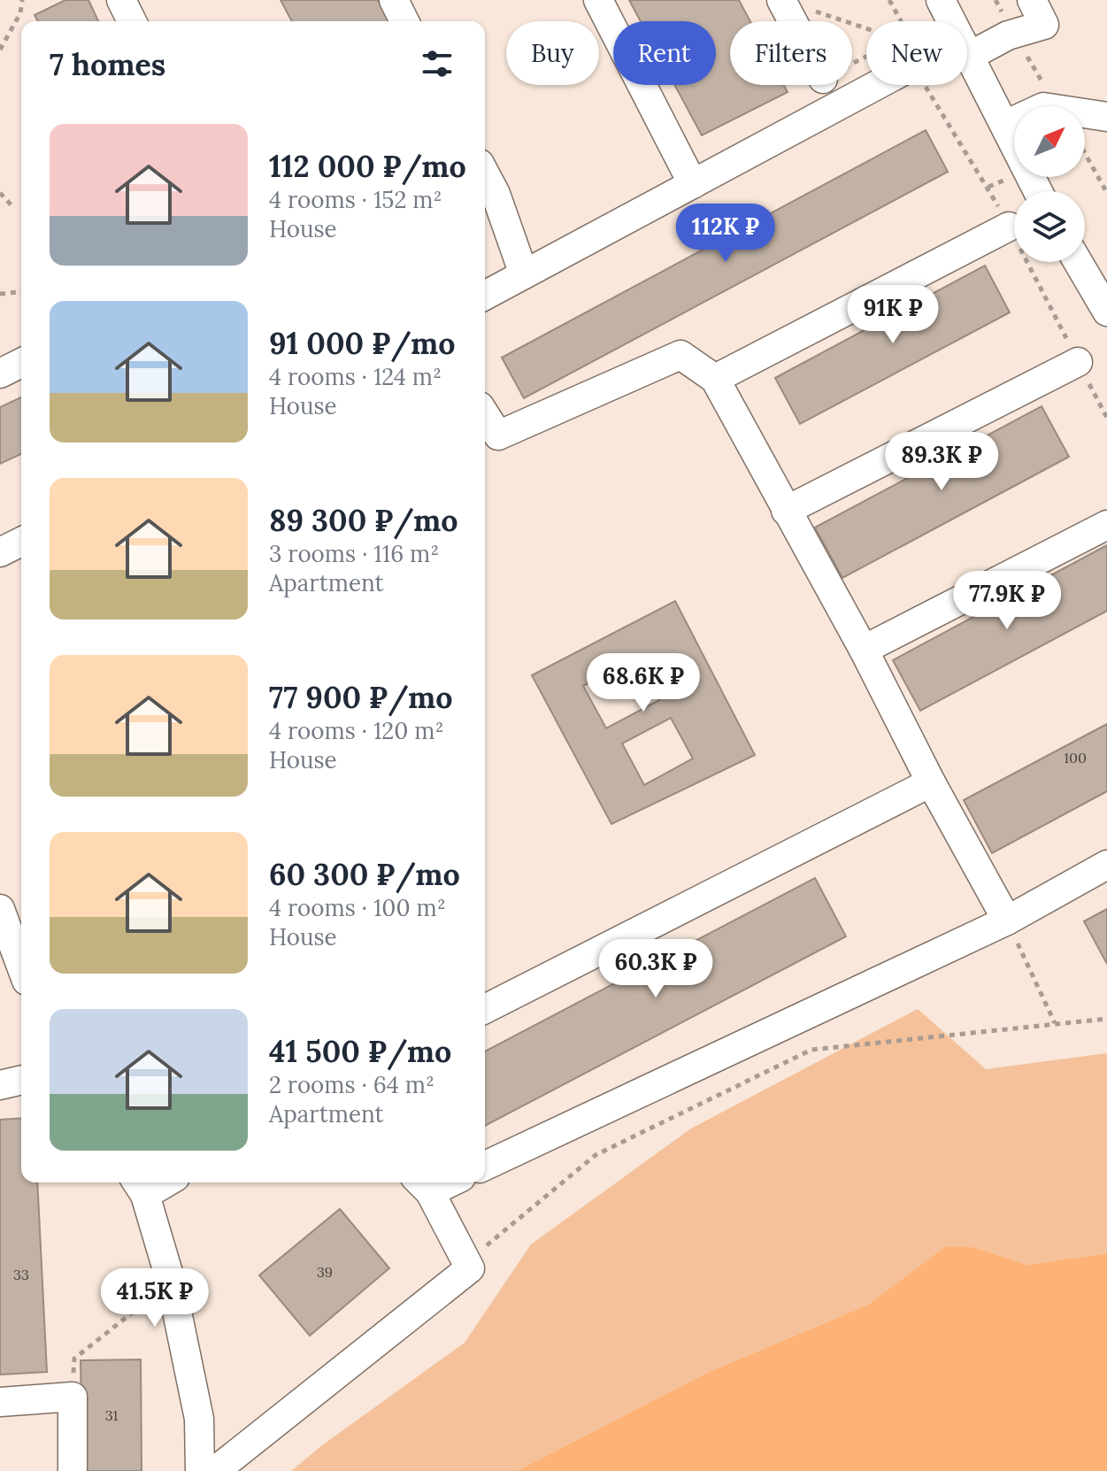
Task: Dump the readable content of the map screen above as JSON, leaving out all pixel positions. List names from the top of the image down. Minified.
{"house_numbers":["100","39","33","31"],"north":"top right","page":{"chip":["Buy","Rent","Filters","New"],"heading":"7 homes","list":[{"name":"112 000 ₽/mo","note":"4 rooms · 152 m² · House"},{"name":"91 000 ₽/mo","note":"4 rooms · 124 m² · House"},{"name":"89 300 ₽/mo","note":"3 rooms · 116 m² · Apartment"},{"name":"77 900 ₽/mo","note":"4 rooms · 120 m² · House"},{"name":"60 300 ₽/mo","note":"4 rooms · 100 m² · House"},{"name":"41 500 ₽/mo","note":"2 rooms · 64 m² · Apartment"}],"price":["112K ₽","91K ₽","89.3K ₽","77.9K ₽","68.6K ₽","60.3K ₽","41.5K ₽"]}}
